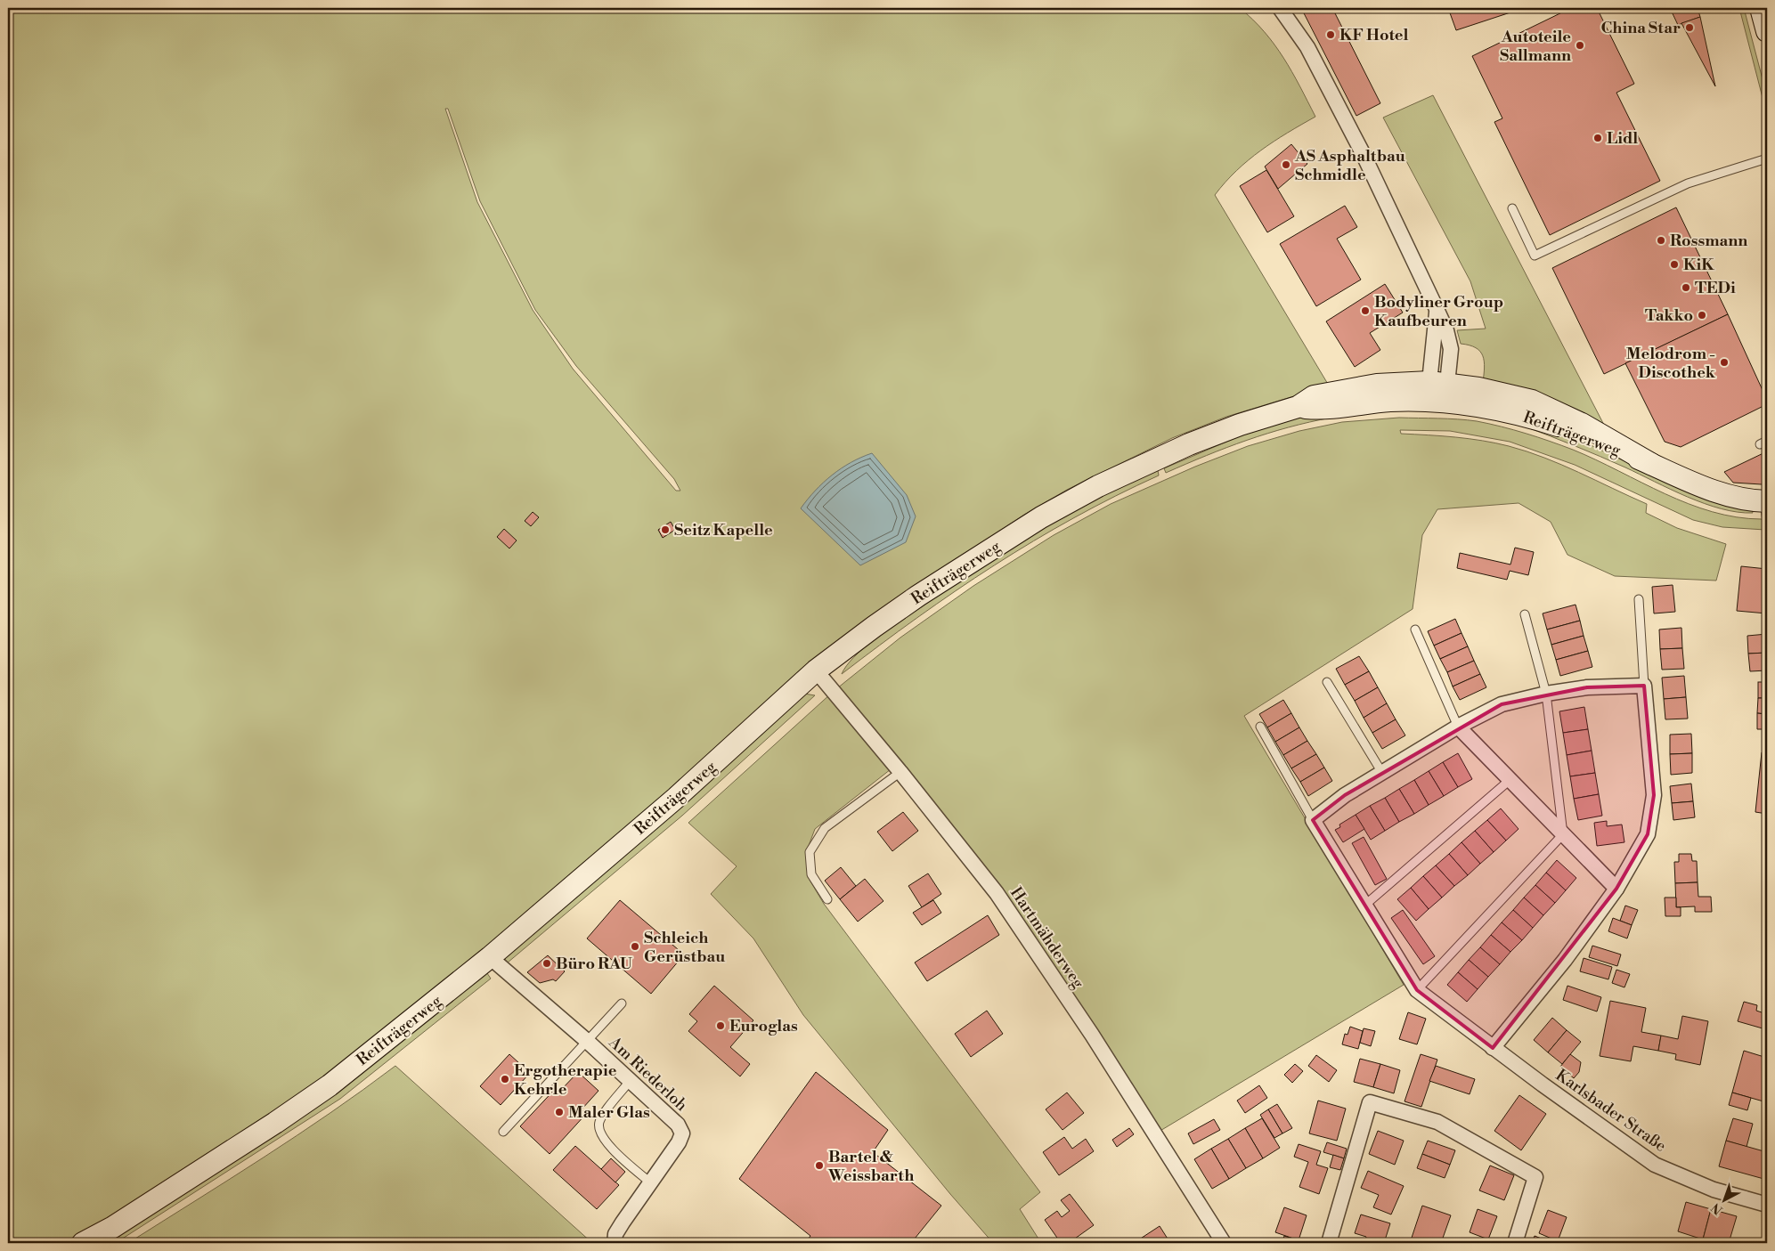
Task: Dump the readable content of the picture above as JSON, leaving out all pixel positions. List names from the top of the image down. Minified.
{"streets":{"street":["Reifträgerweg","Hartmähderweg","Am Riederloh","Karlsbader Straße"]},"crossings":[["Reifträgerweg","Hartmähderweg"],["Reifträgerweg","Am Riederloh"]],"places":["China Star","KF Hotel","Autoteile Sallmann","Lidl","AS Asphaltbau Schmidle","Rossmann","KiK","TEDi","Bodyliner Group Kaufbeuren","Takko","Melodrom - Discothek","Seitz Kapelle","Schleich Gerüstbau","Büro RAU","Euroglas","Ergotherapie Kehrle","Maler Glas","Bartel & Weissbarth"],"north":"bottom left"}
